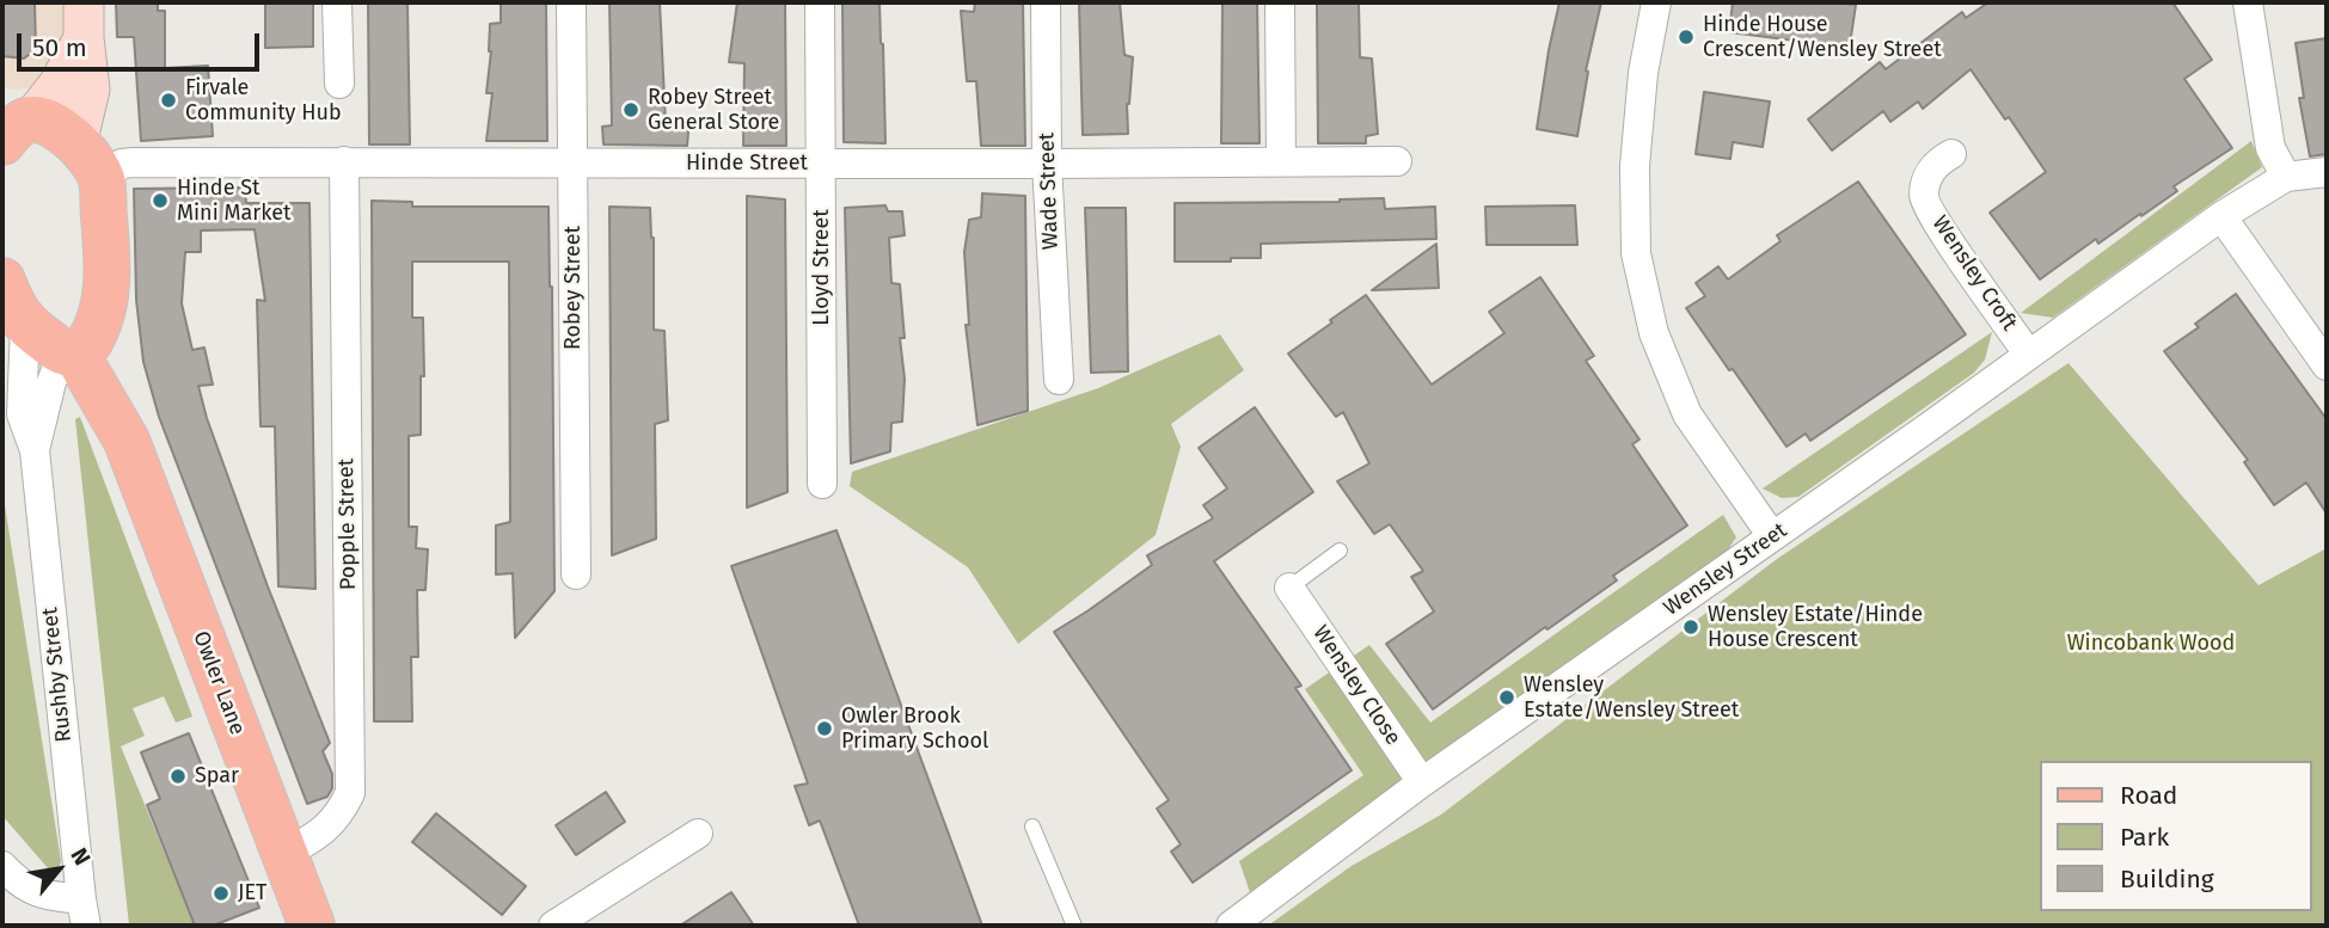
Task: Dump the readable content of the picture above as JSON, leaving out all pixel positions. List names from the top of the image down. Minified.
{"streets":{"main road":["Owler Lane"],"street":["Hinde Street","Wade Street","Lloyd Street","Wensley Croft","Robey Street","Popple Street","Wensley Street","Rushby Street","Wensley Close"]},"crossings":[["Hinde Street","Wade Street"],["Hinde Street","Lloyd Street"],["Hinde Street","Robey Street"],["Hinde Street","Popple Street"],["Wensley Croft","Wensley Street"],["Popple Street","Owler Lane"],["Wensley Street","Wensley Close"],["Rushby Street","Owler Lane"]],"parks":["Wincobank Wood"],"places":["Hinde House Crescent/Wensley Street","Firvale Community Hub","Robey Street General Store","Hinde St Mini Market","Wensley Estate/Hinde House Crescent","Wensley Estate/Wensley Street","Owler Brook Primary School","Spar","JET"],"legend":["Road","Park","Building"],"scale_bar":"50 m","north":"top right"}
